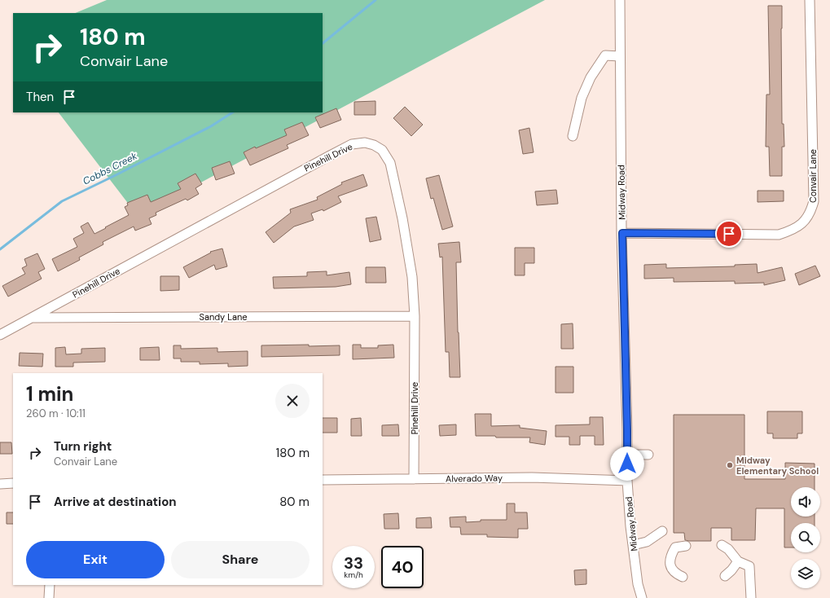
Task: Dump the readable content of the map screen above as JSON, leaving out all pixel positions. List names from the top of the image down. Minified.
{"streets":{"street":["Pinehill Drive","Convair Lane","Midway Road","Sandy Lane","Alverado Way"]},"crossings":[["Pinehill Drive","Sandy Lane"],["Pinehill Drive","Alverado Way"],["Convair Lane","Midway Road"],["Midway Road","Alverado Way"]],"water":["Cobbs Creek"],"places":["Midway Elementary School"],"page":{"turn":["180 m","Convair Lane"],"then":"Then","heading":["1 min","260 m · 10:11"],"list":[{"name":"Turn right","note":"Convair Lane","value":"180 m"},{"name":"Arrive at destination","value":"80 m"}],"buttons":["Exit","Share"],"speed":"33 km/h","limit":"40"}}
